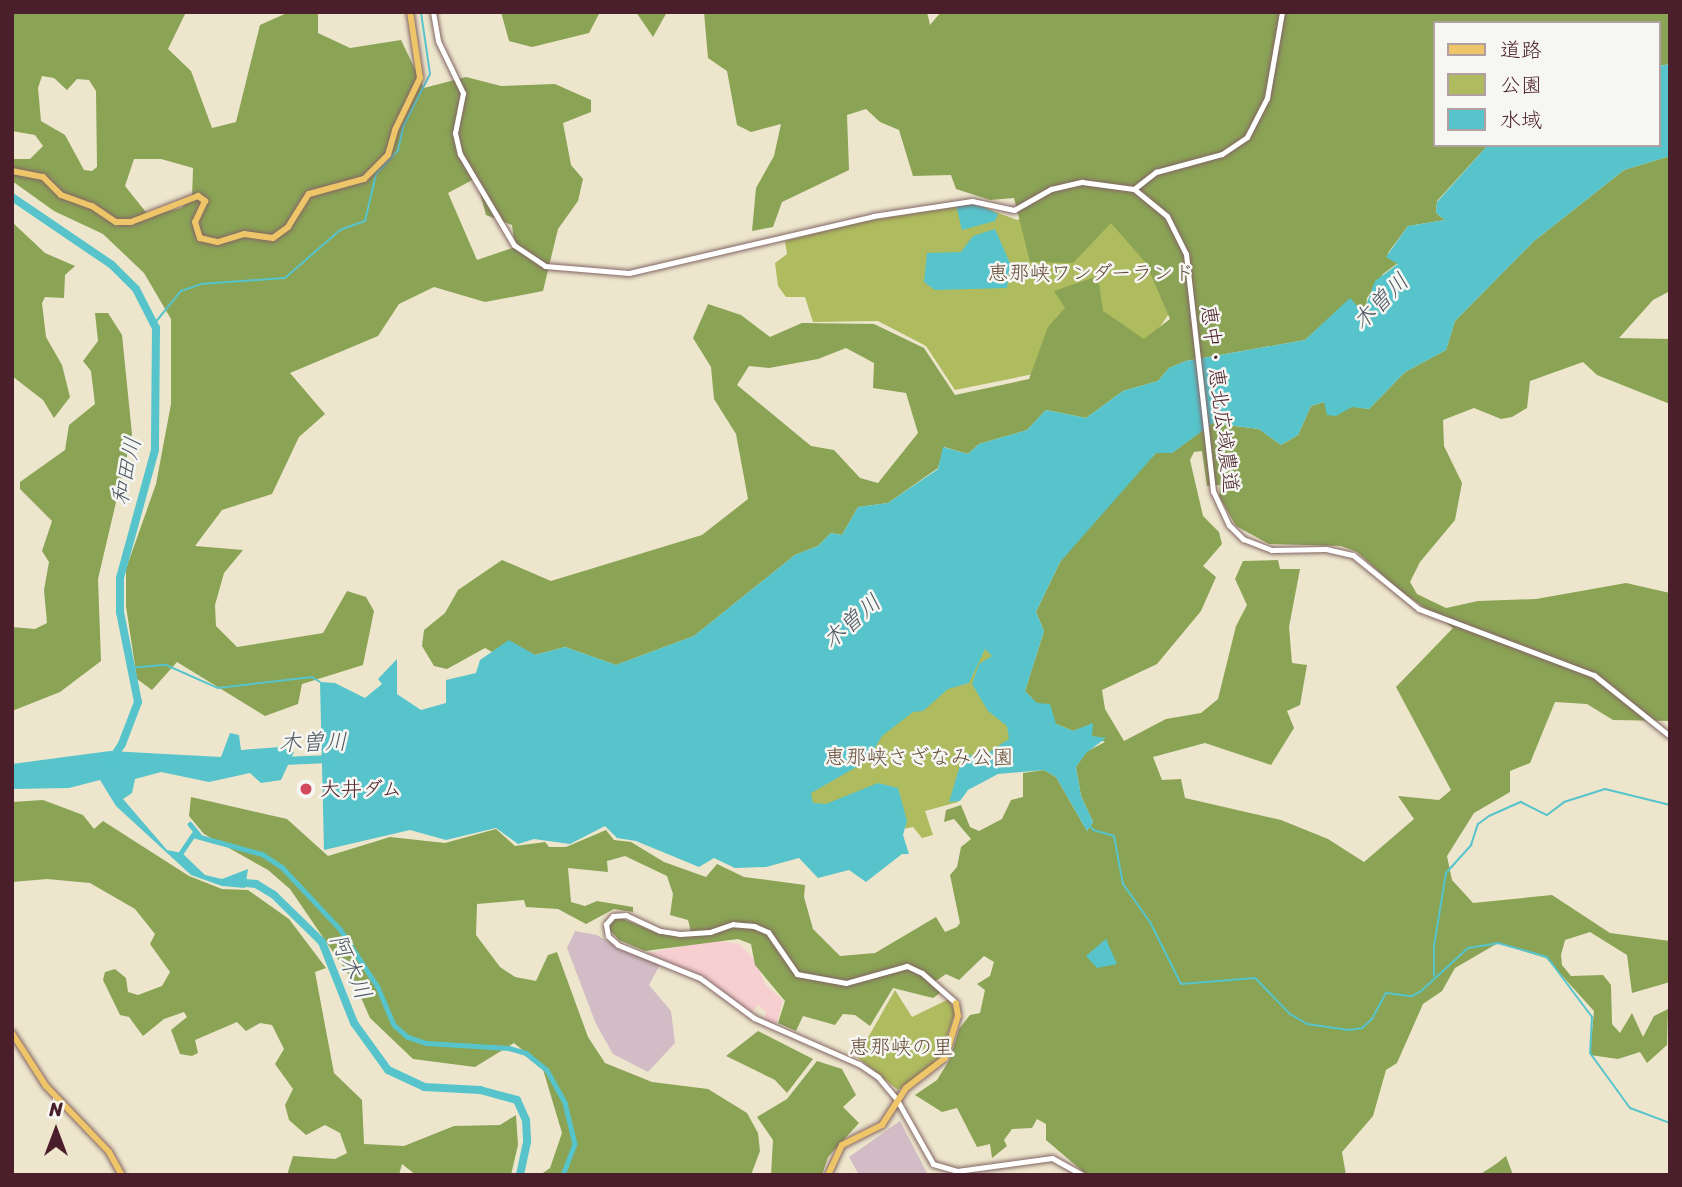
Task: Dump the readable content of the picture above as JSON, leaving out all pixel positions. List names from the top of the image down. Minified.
{"streets":{"street":["恵中・恵北広域農道"]},"water":["木曽川","和田川","阿木川"],"parks":["恵那峡ワンダーランド","恵那峡さざなみ公園","恵那峡の里"],"places":["大井ダム"],"legend":["道路","公園","水域"],"north":"top"}
